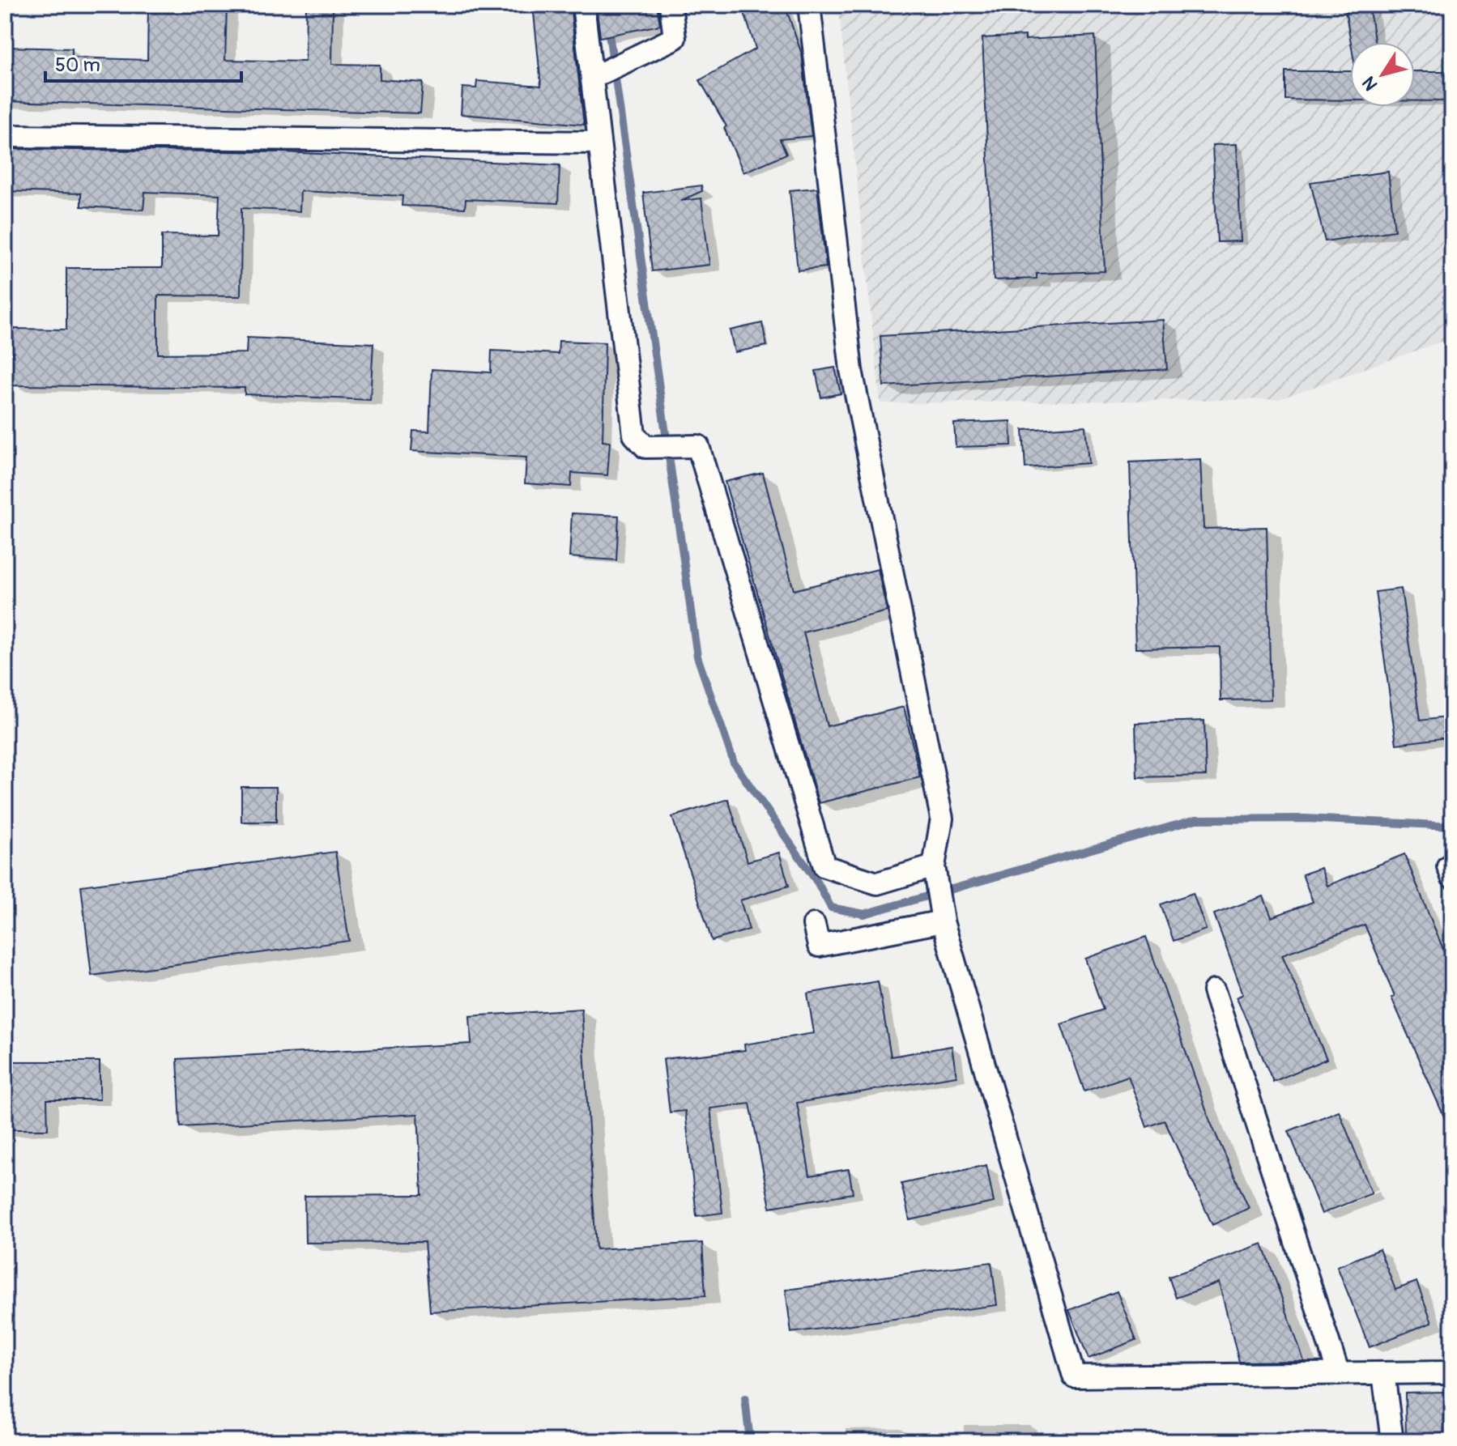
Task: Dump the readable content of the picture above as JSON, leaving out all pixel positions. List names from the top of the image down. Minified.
{"scale_bar":"50 m","north":"bottom left"}
